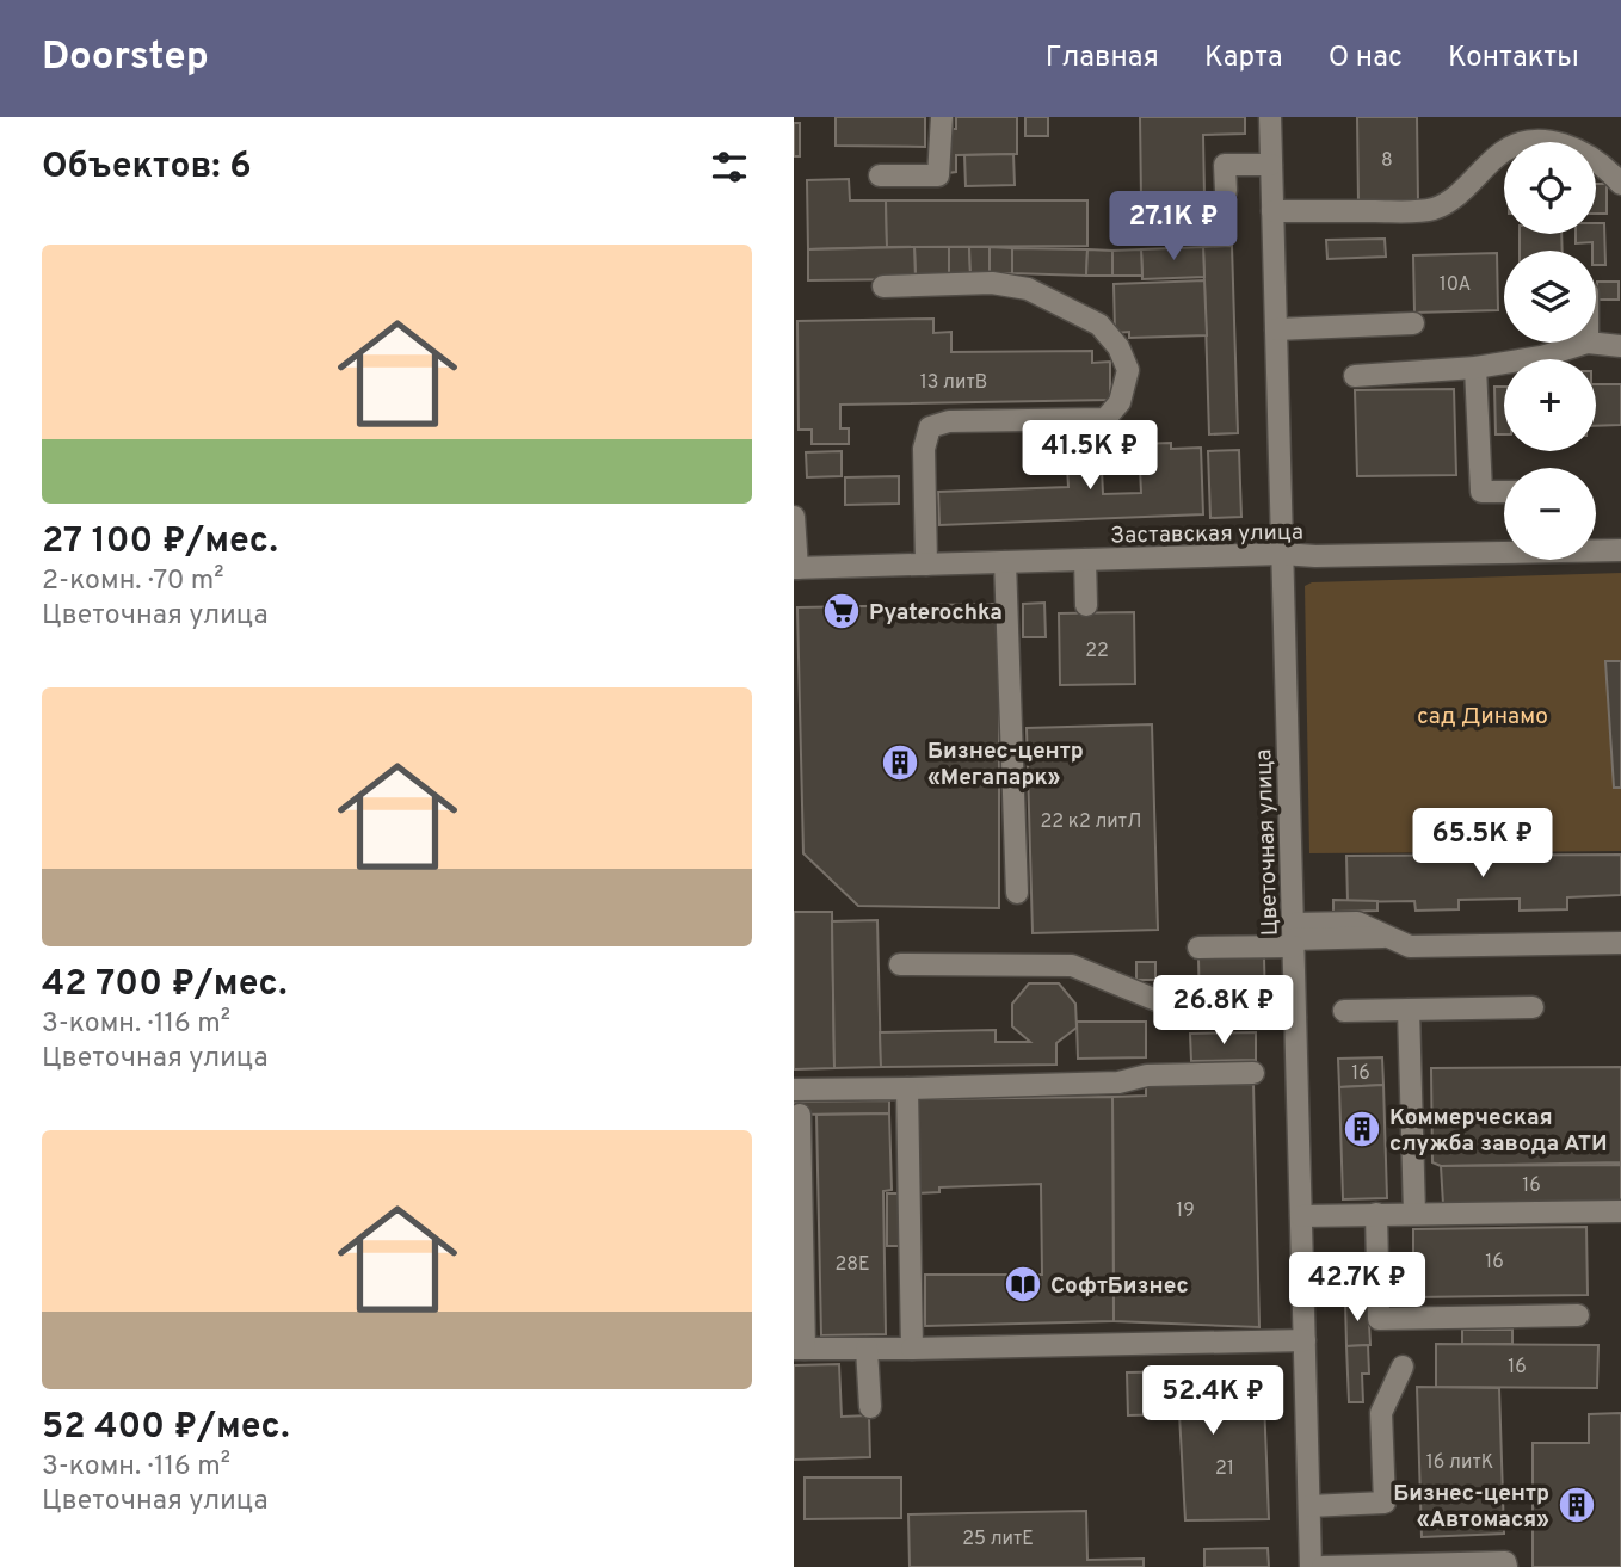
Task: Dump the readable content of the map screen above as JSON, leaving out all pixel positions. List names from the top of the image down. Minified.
{"streets":{"street":["Заставская улица","Цветочная улица"]},"crossings":[["Заставская улица","Цветочная улица"]],"parks":["сад Динамо"],"places":{"supermarket":["Pyaterochka"],"building":["Бизнес-центр «Мегапарк»","Коммерческая служба завода АТИ","Бизнес-центр «Автомася»"],"library":["СофтБизнес"]},"house_numbers":["8","10А","13 литВ","22","22 к2 литЛ","16","16","19","16","28Е","16","16 литК","21","25 литЕ"],"page":{"header":"Doorstep","nav":["Главная","Карта","О нас","Контакты"],"heading":"Объектов: 6","map_buttons":["+","−"],"price":["27.1K ₽","41.5K ₽","65.5K ₽","26.8K ₽","42.7K ₽","52.4K ₽"],"list":[{"name":"27 100 ₽/мес.","note":"2-комн. · 70 m² · Цветочная улица"},{"name":"42 700 ₽/мес.","note":"3-комн. · 116 m² · Цветочная улица"},{"name":"52 400 ₽/мес.","note":"3-комн. · 116 m² · Цветочная улица"}]}}
